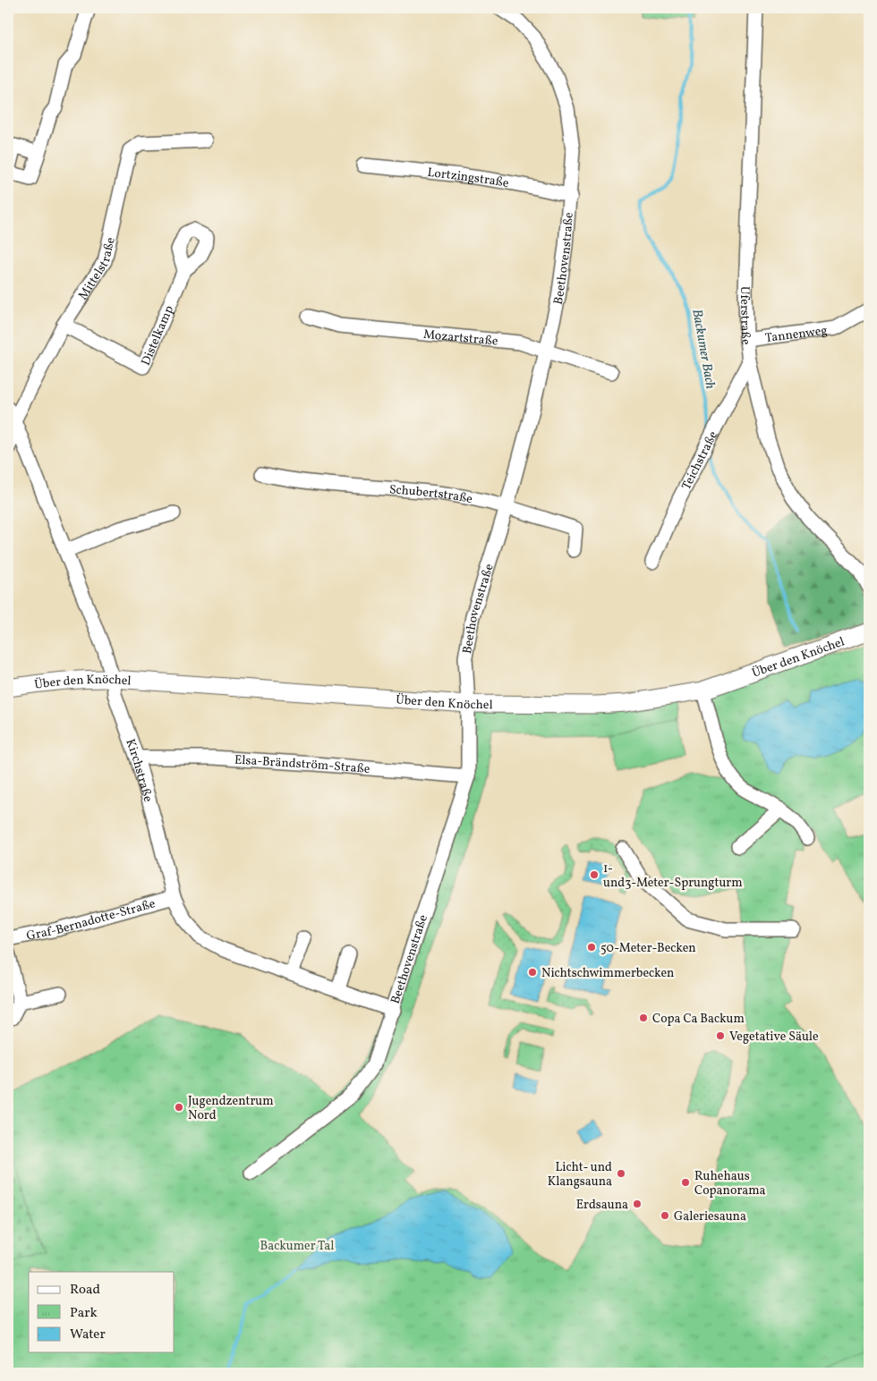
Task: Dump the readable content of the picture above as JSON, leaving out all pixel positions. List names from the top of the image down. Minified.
{"streets":{"main road":["Über den Knöchel"],"street":["Lortzingstraße","Beethovenstraße","Mittelstraße","Uferstraße","Distelkamp","Tannenweg","Mozartstraße","Teichstraße","Schubertstraße","Elsa-Brändström-Straße","Kirchstraße","Graf-Bernadotte-Straße"]},"crossings":[["Lortzingstraße","Beethovenstraße"],["Beethovenstraße","Mozartstraße"],["Beethovenstraße","Schubertstraße"],["Beethovenstraße","Über den Knöchel"],["Beethovenstraße","Elsa-Brändström-Straße"],["Beethovenstraße","Kirchstraße"],["Mittelstraße","Distelkamp"],["Mittelstraße","Kirchstraße"],["Uferstraße","Tannenweg"],["Uferstraße","Teichstraße"],["Über den Knöchel","Kirchstraße"],["Elsa-Brändström-Straße","Kirchstraße"],["Kirchstraße","Graf-Bernadotte-Straße"]],"water":["Backumer Bach"],"parks":["Backumer Tal"],"places":["1- und3-Meter-Sprungturm","50-Meter-Becken","Nichtschwimmerbecken","Copa Ca Backum","Vegetative Säule","Jugendzentrum Nord","Licht- und Klangsauna","Ruhehaus Copanorama","Erdsauna","Galeriesauna"],"legend":["Road","Park","Water"]}
